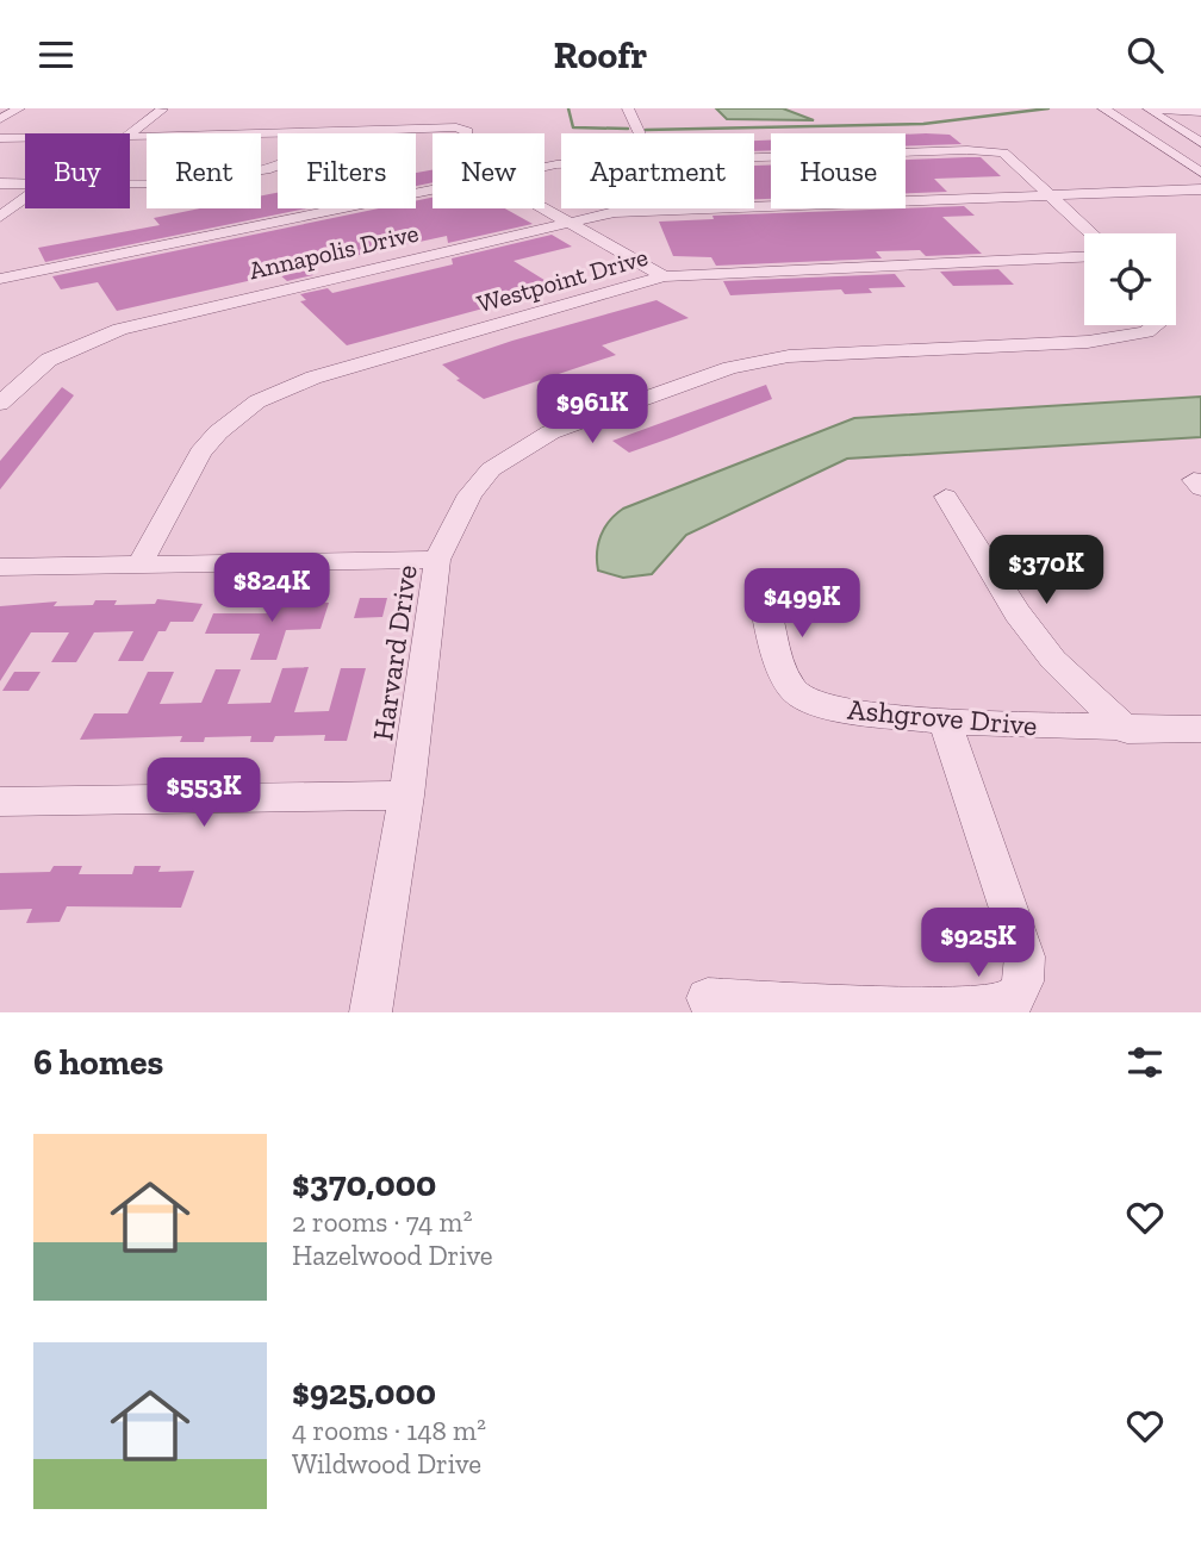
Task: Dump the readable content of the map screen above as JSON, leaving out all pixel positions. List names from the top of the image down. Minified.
{"streets":{"street":["Annapolis Drive","Westpoint Drive","Harvard Drive","Ashgrove Drive"]},"page":{"header":"Roofr","chip":["Buy","Rent","Filters","New","Apartment","House"],"price":["$961K","$370K","$824K","$499K","$553K","$925K"],"heading":"6 homes","list":[{"name":"$370,000","note":"2 rooms · 74 m² · Hazelwood Drive"},{"name":"$925,000","note":"4 rooms · 148 m² · Wildwood Drive"}]}}
